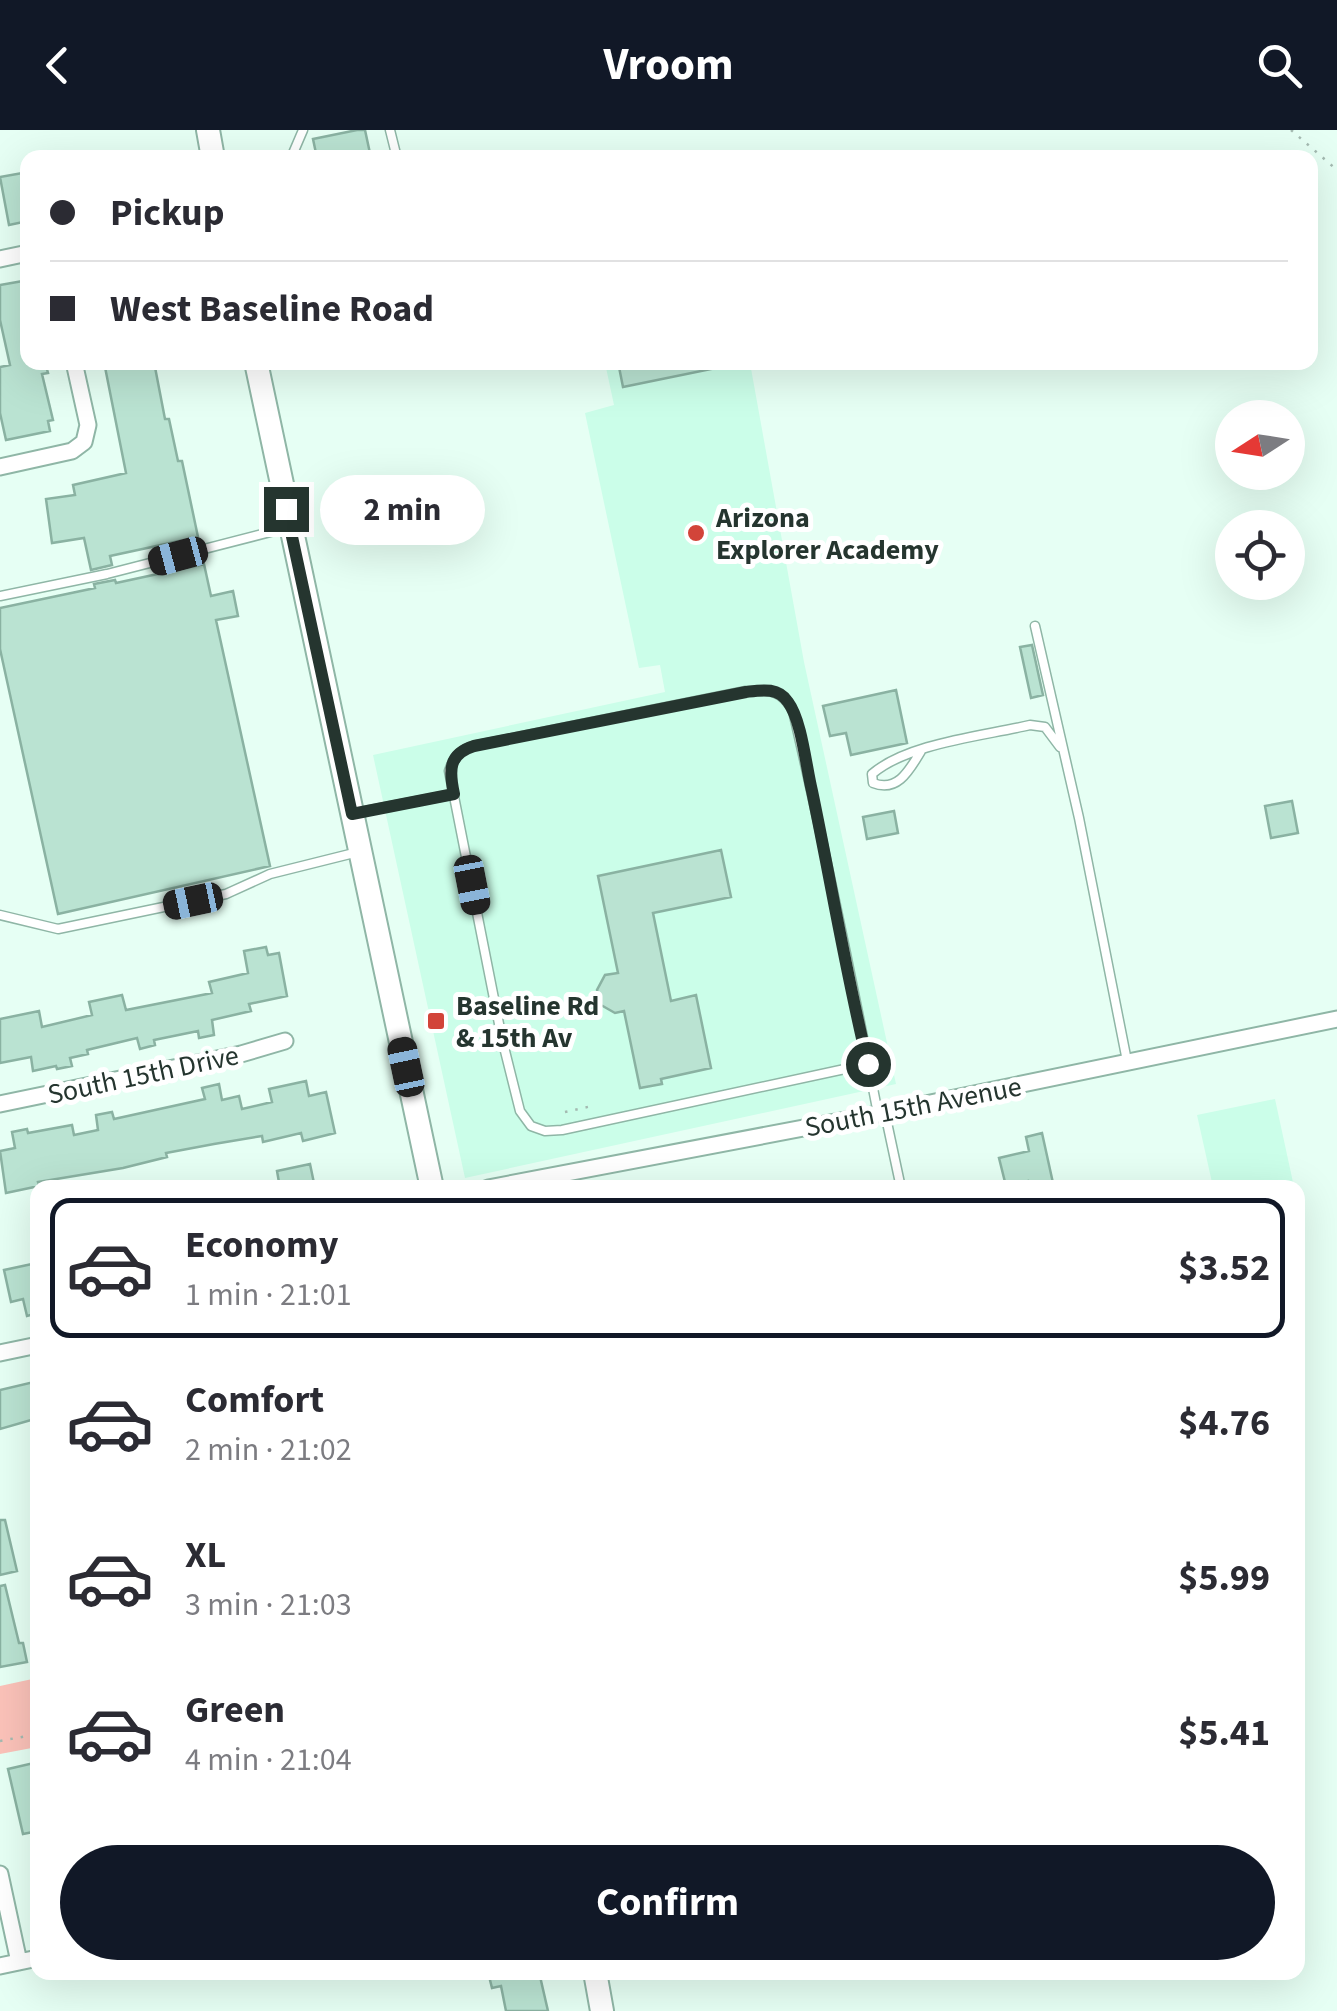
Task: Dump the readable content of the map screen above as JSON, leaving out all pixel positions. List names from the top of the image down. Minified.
{"streets":{"street":["South 15th Drive","South 15th Avenue"]},"places":{"other":["Arizona Explorer Academy"],"transit":["Baseline Rd & 15th Av"]},"north":"left","page":{"header":"Vroom","banner":["Pickup","West Baseline Road"],"bubble":"2 min","list":[{"name":"Economy","note":"1 min · 21:01","value":"$3.52"},{"name":"Comfort","note":"2 min · 21:02","value":"$4.76"},{"name":"XL","note":"3 min · 21:03","value":"$5.99"},{"name":"Green","note":"4 min · 21:04","value":"$5.41"}],"buttons":"Confirm"}}
